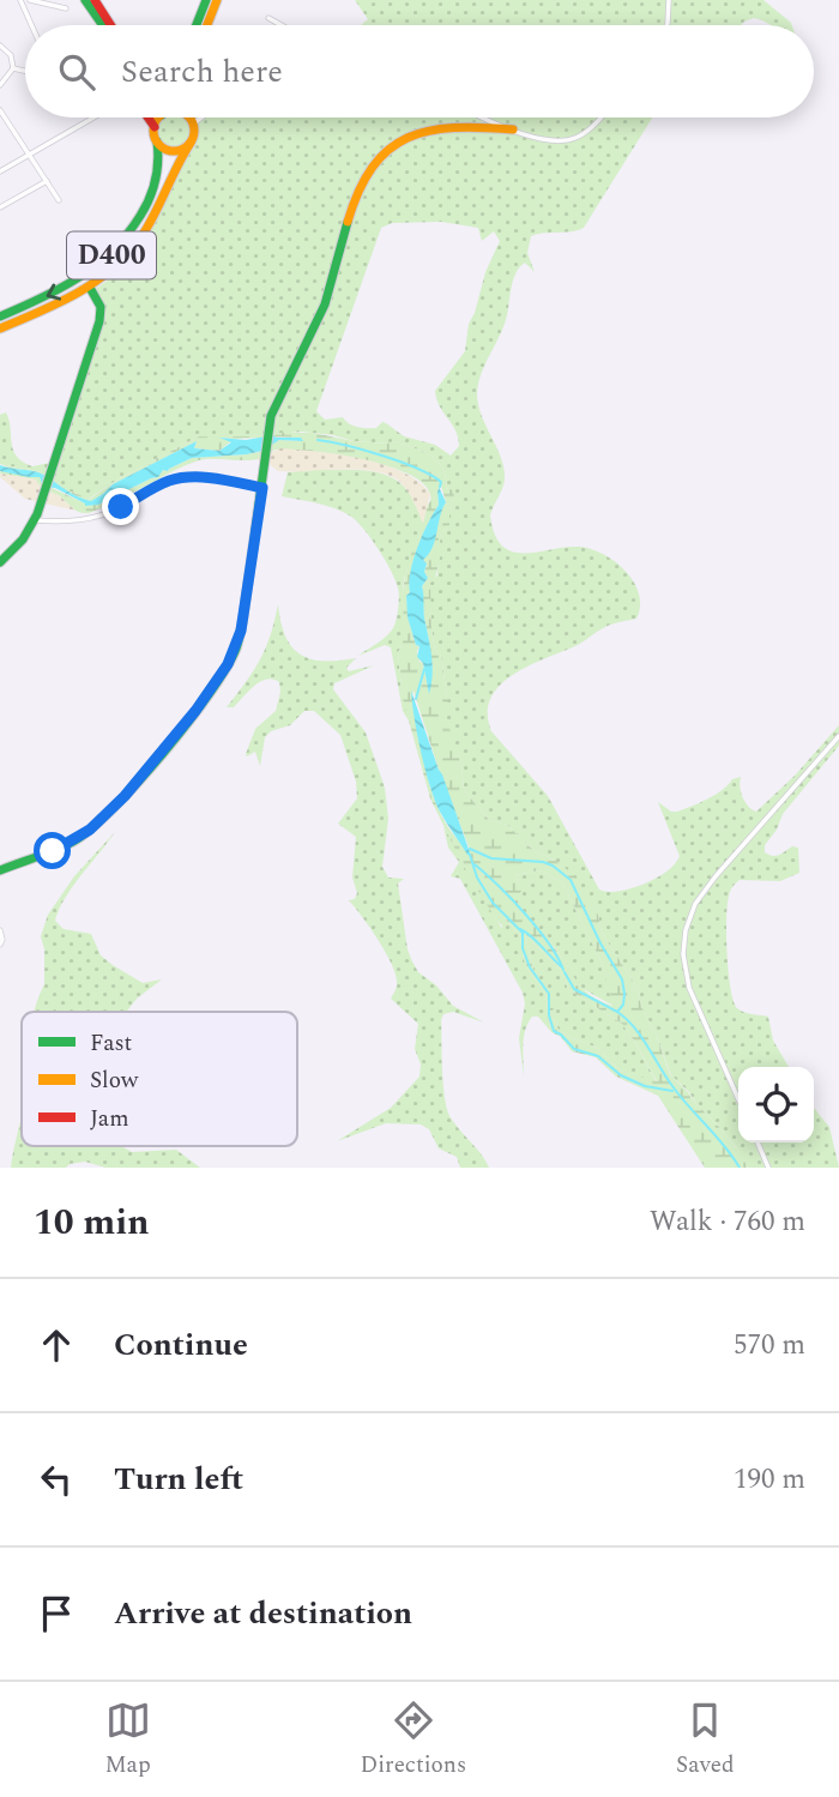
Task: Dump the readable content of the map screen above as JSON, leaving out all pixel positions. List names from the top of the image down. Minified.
{"streets":{"main road":["D400"]},"legend":["Fast","Slow","Jam"],"page":{"search":"Search here","heading":["10 min","Walk · 760 m"],"list":[["Continue","570 m"],["Turn left","190 m"],"Arrive at destination"],"nav":["Map","Directions","Saved"]}}
